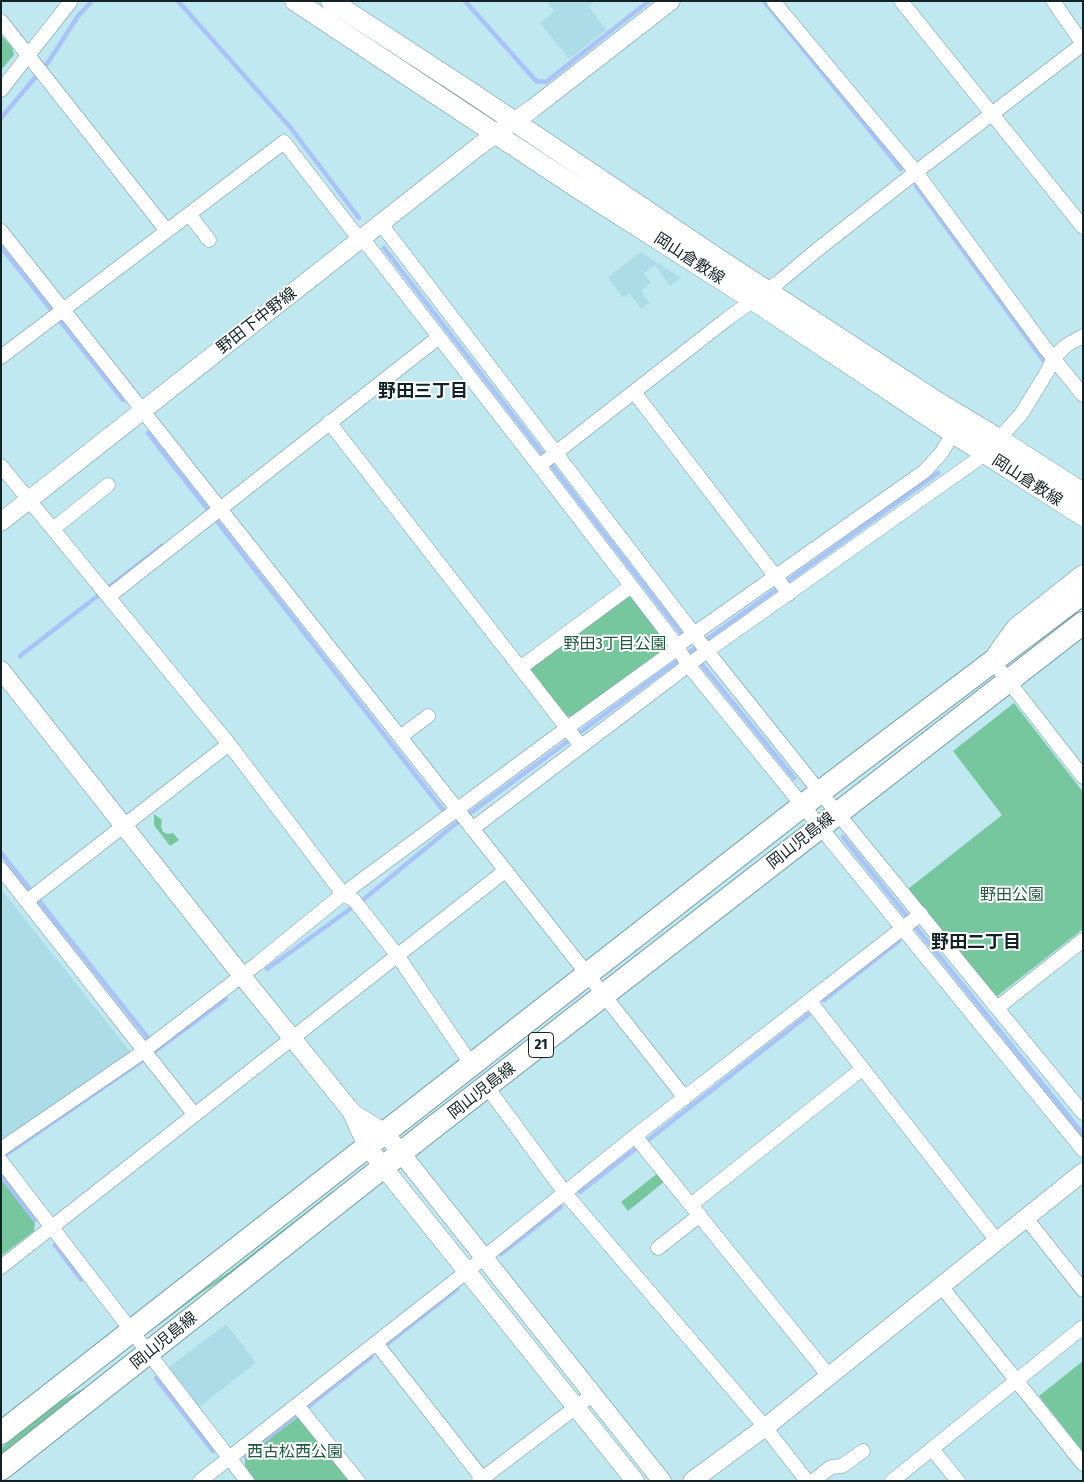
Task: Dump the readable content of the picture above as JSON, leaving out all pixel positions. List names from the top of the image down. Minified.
{"streets":{"main road":["岡山倉敷線","岡山児島線","21"],"street":["野田下中野線"]},"crossings":[["岡山倉敷線","野田下中野線"]],"districts":["野田三丁目","野田二丁目"],"parks":["野田3丁目公園","野田公園","西古松西公園"]}
